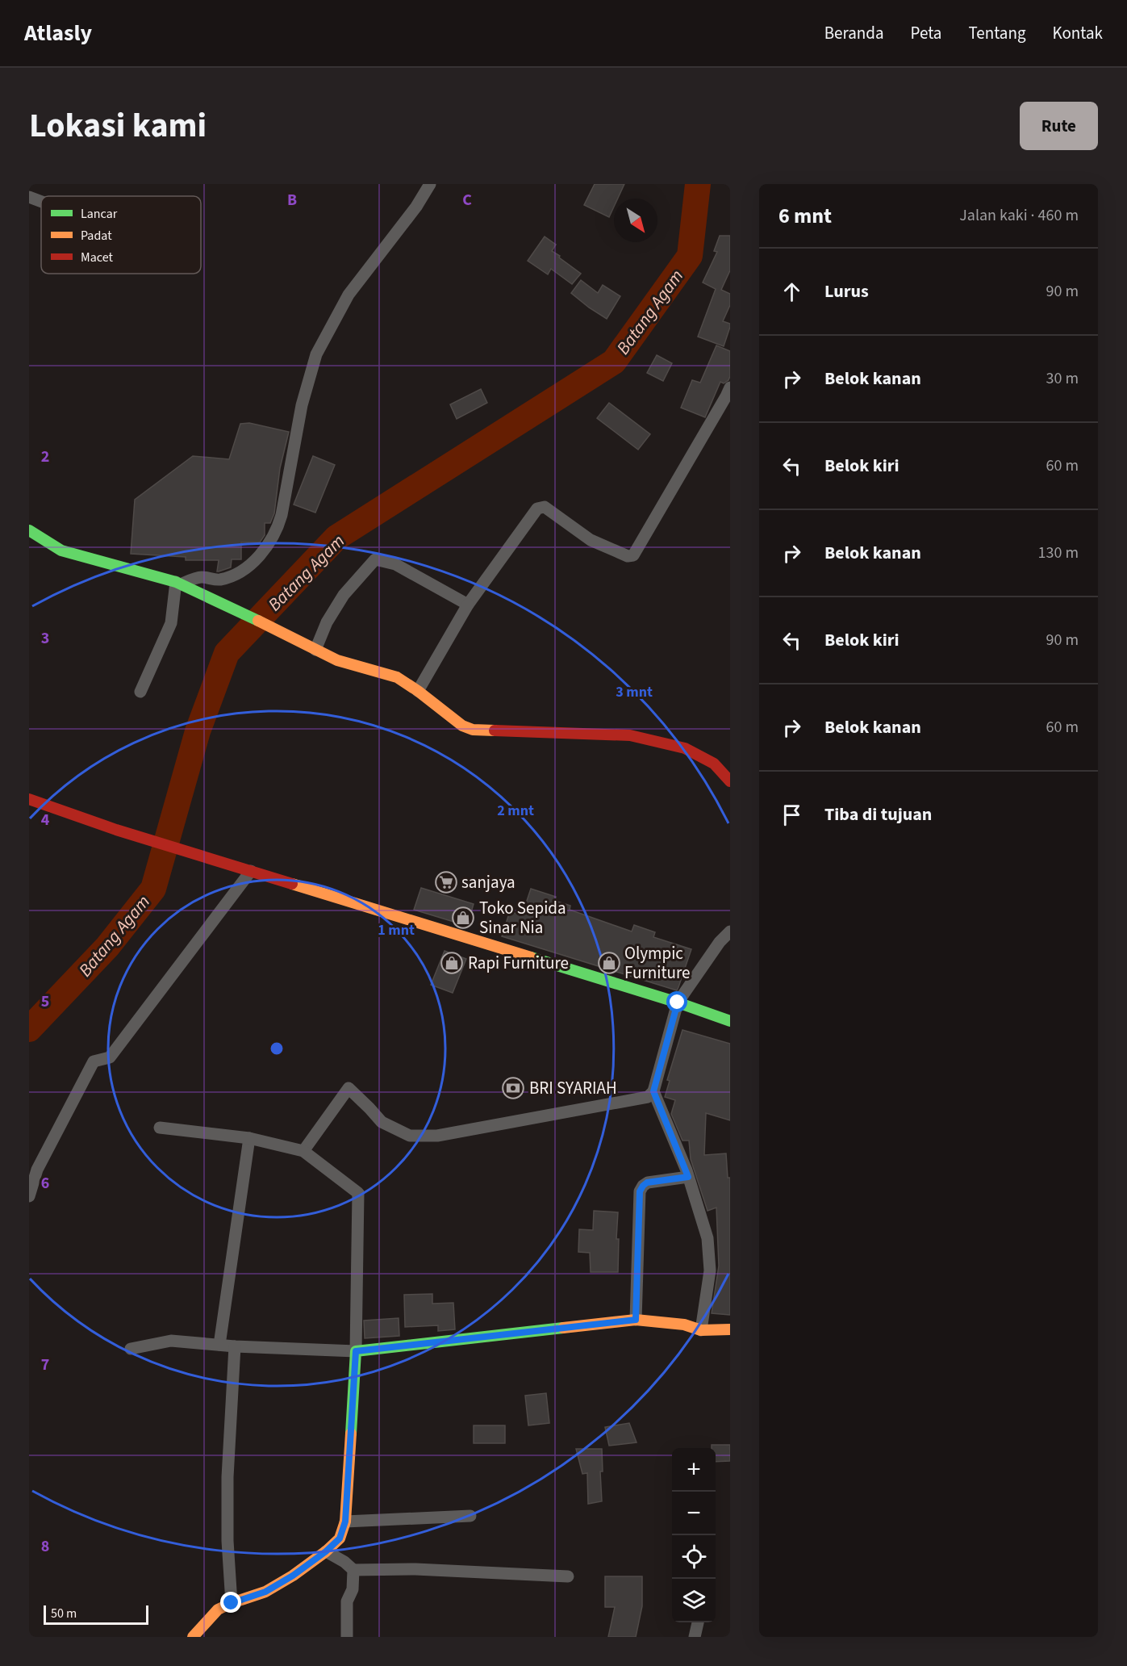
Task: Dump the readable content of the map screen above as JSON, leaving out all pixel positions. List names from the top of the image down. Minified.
{"water":["Batang Agam"],"places":{"supermarket":["sanjaya"],"shop":["Toko Sepida Sinar Nia","Rapi Furniture","Olympic Furniture"],"bank":["BRI SYARIAH"]},"legend":["Lancar","Padat","Macet"],"scale_bar":"50 m","north":"bottom right","page":{"header":"Atlasly","nav":["Beranda","Peta","Tentang","Kontak"],"title":"Lokasi kami","buttons":"Rute","heading":["6 mnt","Jalan kaki · 460 m"],"list":[["Lurus","90 m"],["Belok kanan","30 m"],["Belok kiri","60 m"],["Belok kanan","130 m"],["Belok kiri","90 m"],["Belok kanan","60 m"],"Tiba di tujuan"],"map_buttons":["+","−"],"scale":"50 m"},"grid":{"columns":["B","C"],"rows":["2","3","4","5","6","7","8"]},"rings":["3 mnt","2 mnt","1 mnt"]}
